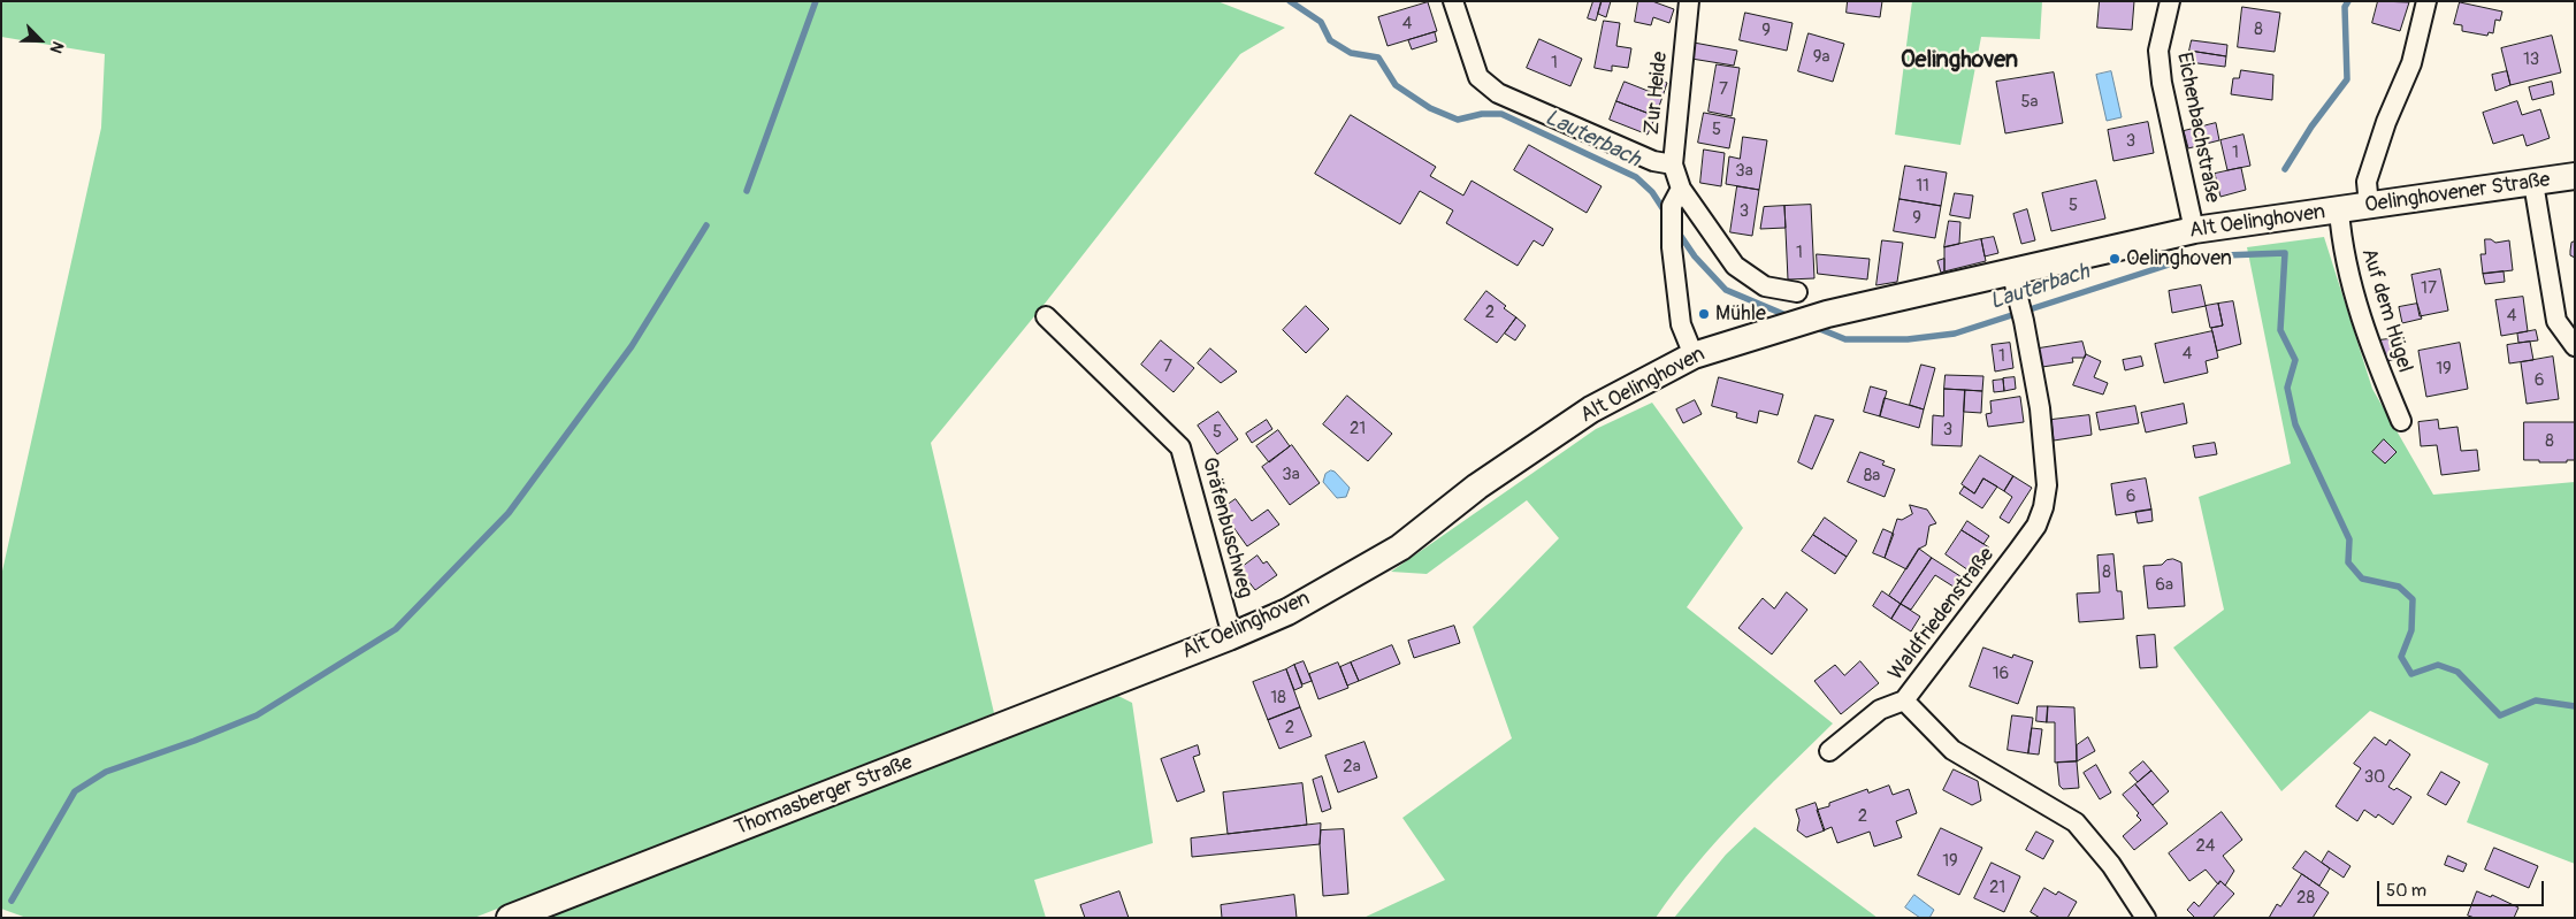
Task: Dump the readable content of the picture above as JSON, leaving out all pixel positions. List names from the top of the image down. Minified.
{"streets":{"main road":["Oelinghovener Straße","Alt Oelinghoven","Thomasberger Straße"],"street":["Zur Heide","Eichenbachstraße","Auf dem Hügel","Gräfenbuschweg","Waldfriedenstraße"]},"crossings":[["Eichenbachstraße","Alt Oelinghoven"],["Oelinghovener Straße","Alt Oelinghoven"],["Oelinghovener Straße","Auf dem Hügel"],["Alt Oelinghoven","Auf dem Hügel"],["Alt Oelinghoven","Gräfenbuschweg"],["Alt Oelinghoven","Waldfriedenstraße"],["Alt Oelinghoven","Thomasberger Straße"]],"districts":["Oelinghoven"],"water":["Lauterbach"],"places":["Oelinghoven","Mühle"],"house_numbers":["4","8","9","9a","13","1","7","5a","5","3","1","3a","11","5","3","9","1","17","2","4","4","1","7","19","6","21","3","5","8","3a","8a","6","8","6a","16","18","2","2a","30","2","24","19","21","28"],"scale_bar":"50 m","north":"bottom right"}
